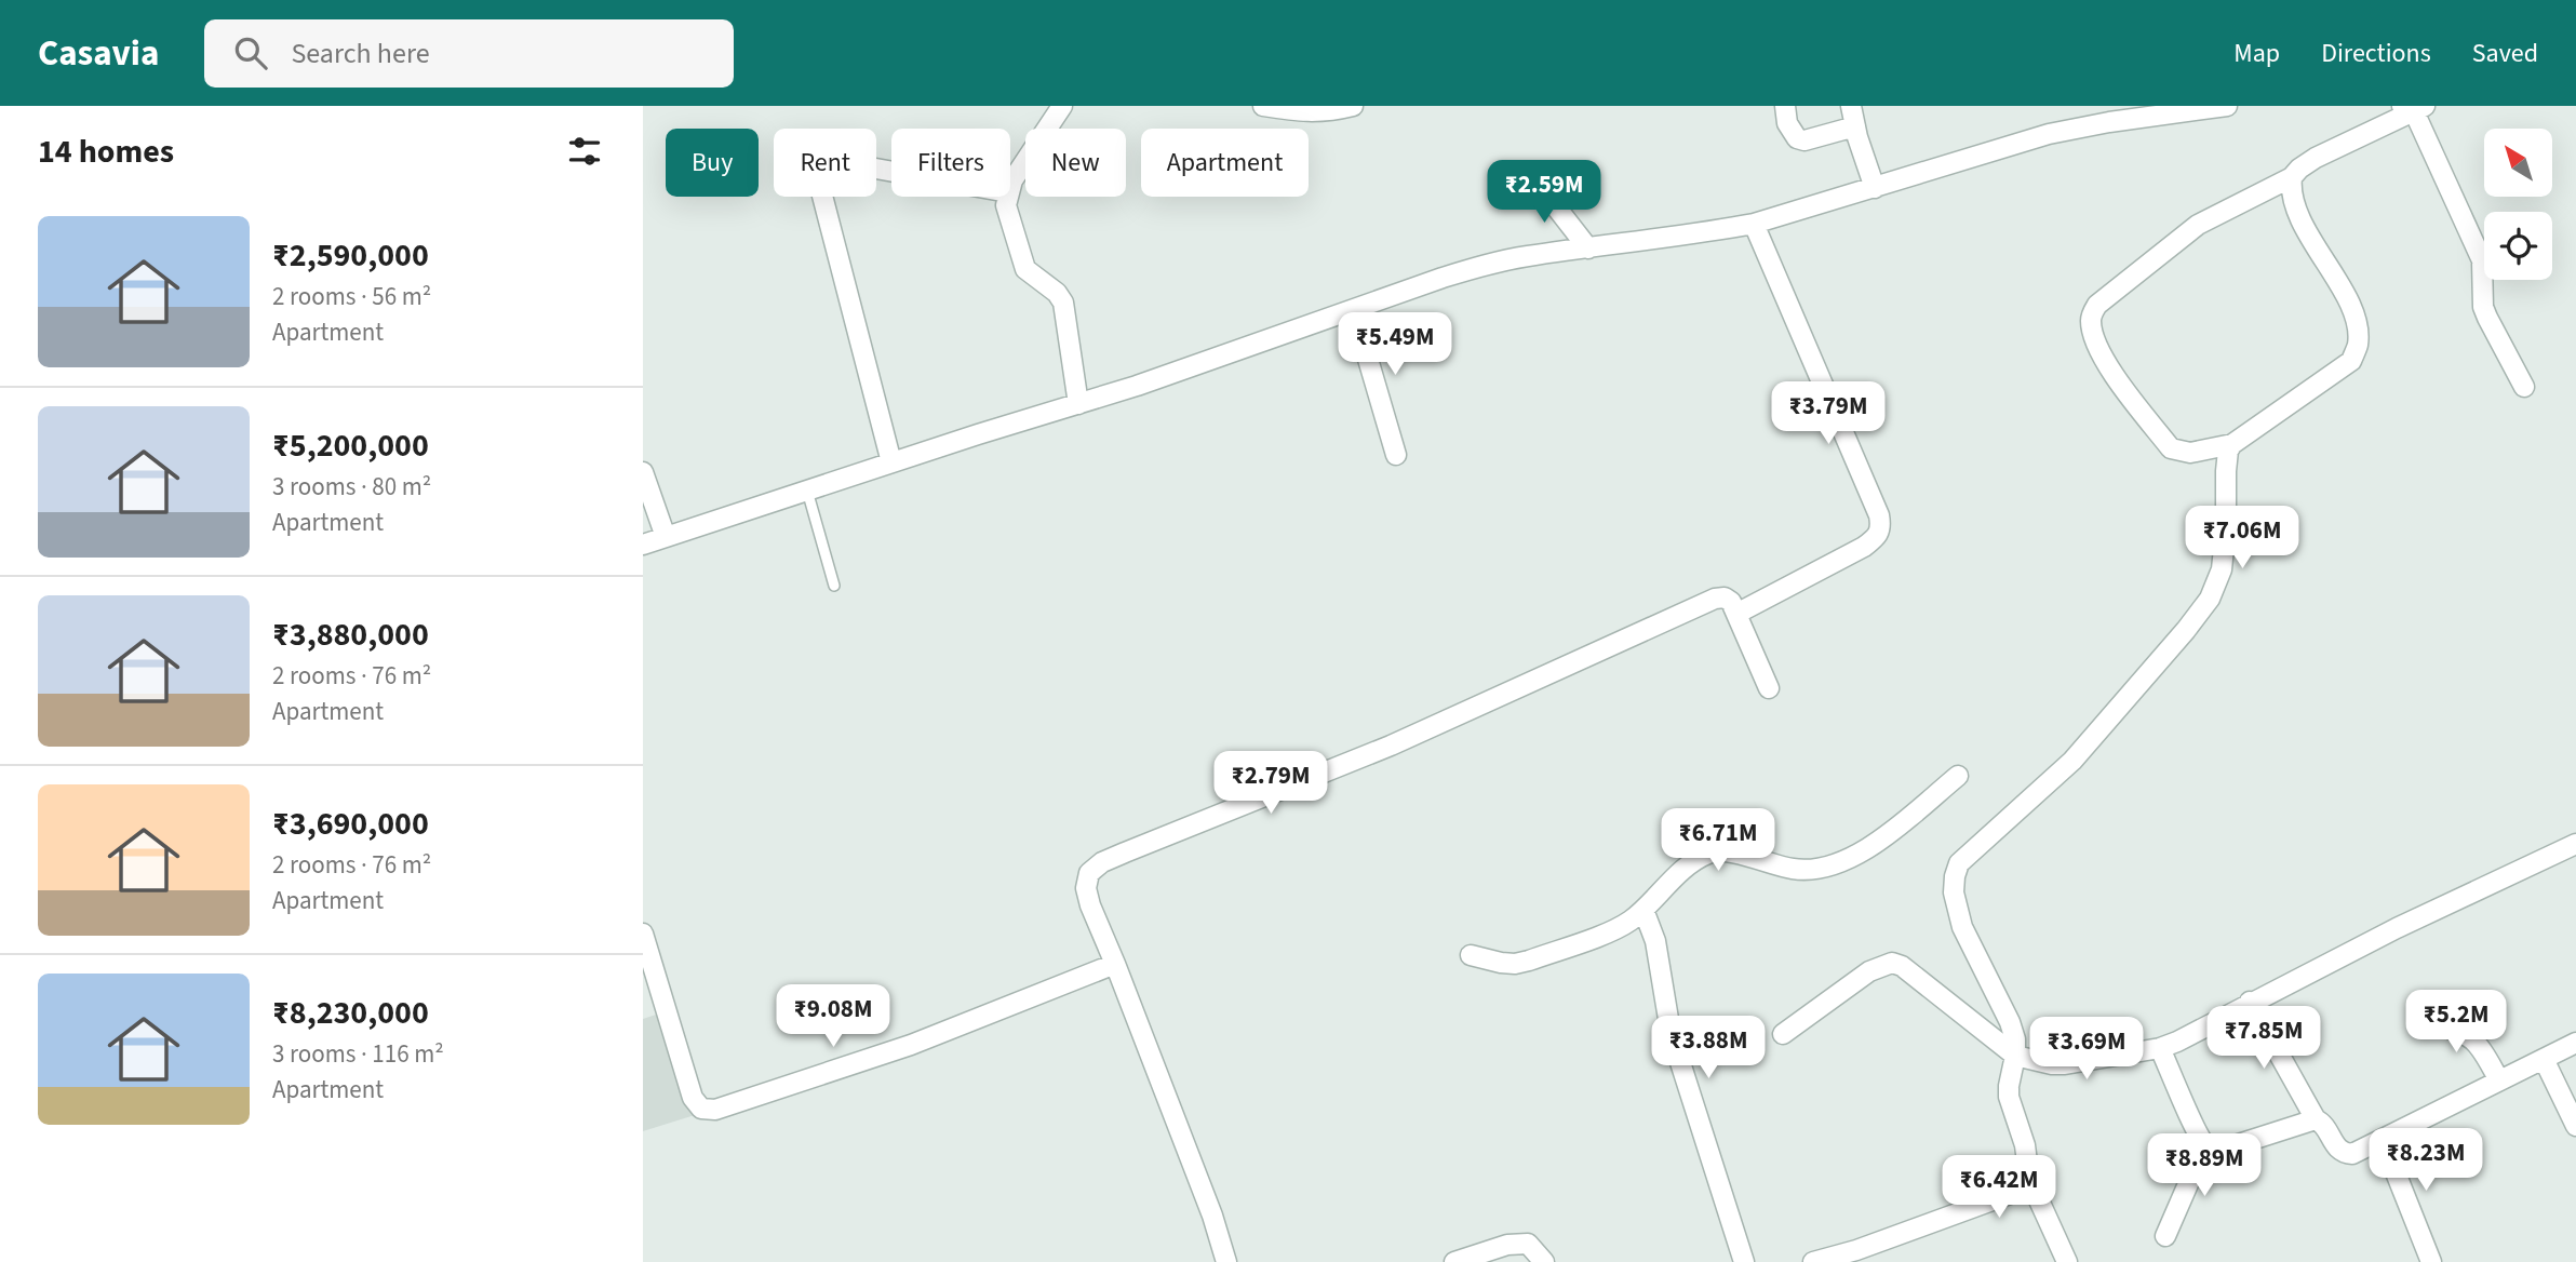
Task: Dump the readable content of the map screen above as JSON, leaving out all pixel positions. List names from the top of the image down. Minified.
{"north":"top left","page":{"header":"Casavia","search":"Search here","nav":["Map","Directions","Saved"],"heading":"14 homes","chip":["Buy","Rent","Filters","New","Apartment"],"price":["₹2.59M","₹5.49M","₹3.79M","₹7.06M","₹2.79M","₹6.71M","₹9.08M","₹5.2M","₹7.85M","₹3.88M","₹3.69M","₹8.23M","₹8.89M","₹6.42M"],"list":[{"name":"₹2,590,000","note":"2 rooms · 56 m² · Apartment"},{"name":"₹5,200,000","note":"3 rooms · 80 m² · Apartment"},{"name":"₹3,880,000","note":"2 rooms · 76 m² · Apartment"},{"name":"₹3,690,000","note":"2 rooms · 76 m² · Apartment"},{"name":"₹8,230,000","note":"3 rooms · 116 m² · Apartment"}]}}
